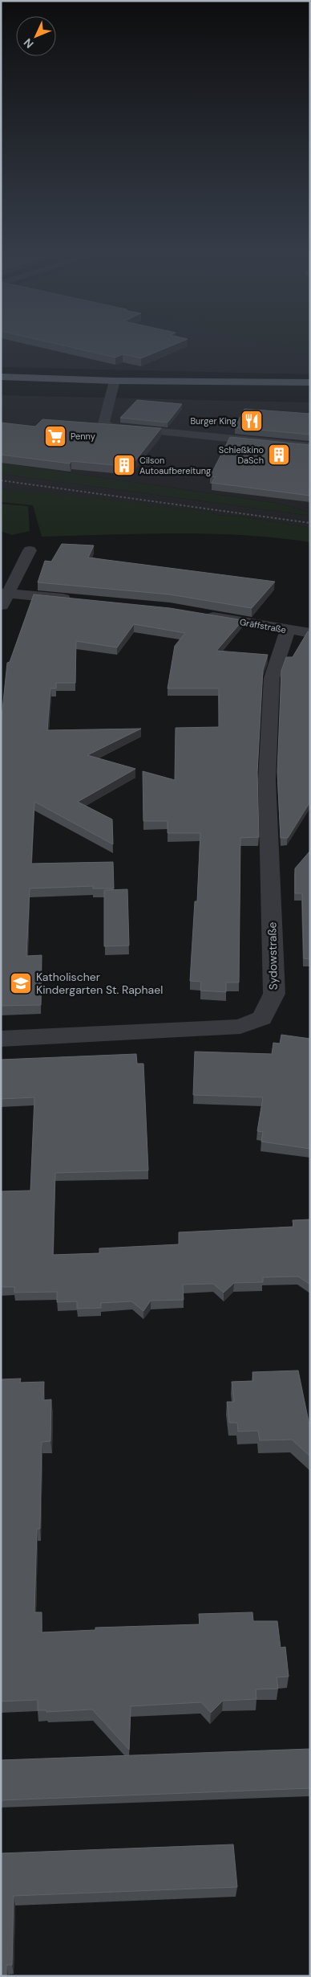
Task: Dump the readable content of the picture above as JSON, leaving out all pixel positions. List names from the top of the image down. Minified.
{"streets":{"street":["Gräffstraße","Sydowstraße"]},"crossings":[["Gräffstraße","Sydowstraße"]],"places":{"restaurant":["Burger King"],"supermarket":["Penny"],"building":["Schießkino DaSch","Cilson Autoaufbereitung"],"school or university":["Katholischer Kindergarten St. Raphael"]},"north":"bottom left"}
